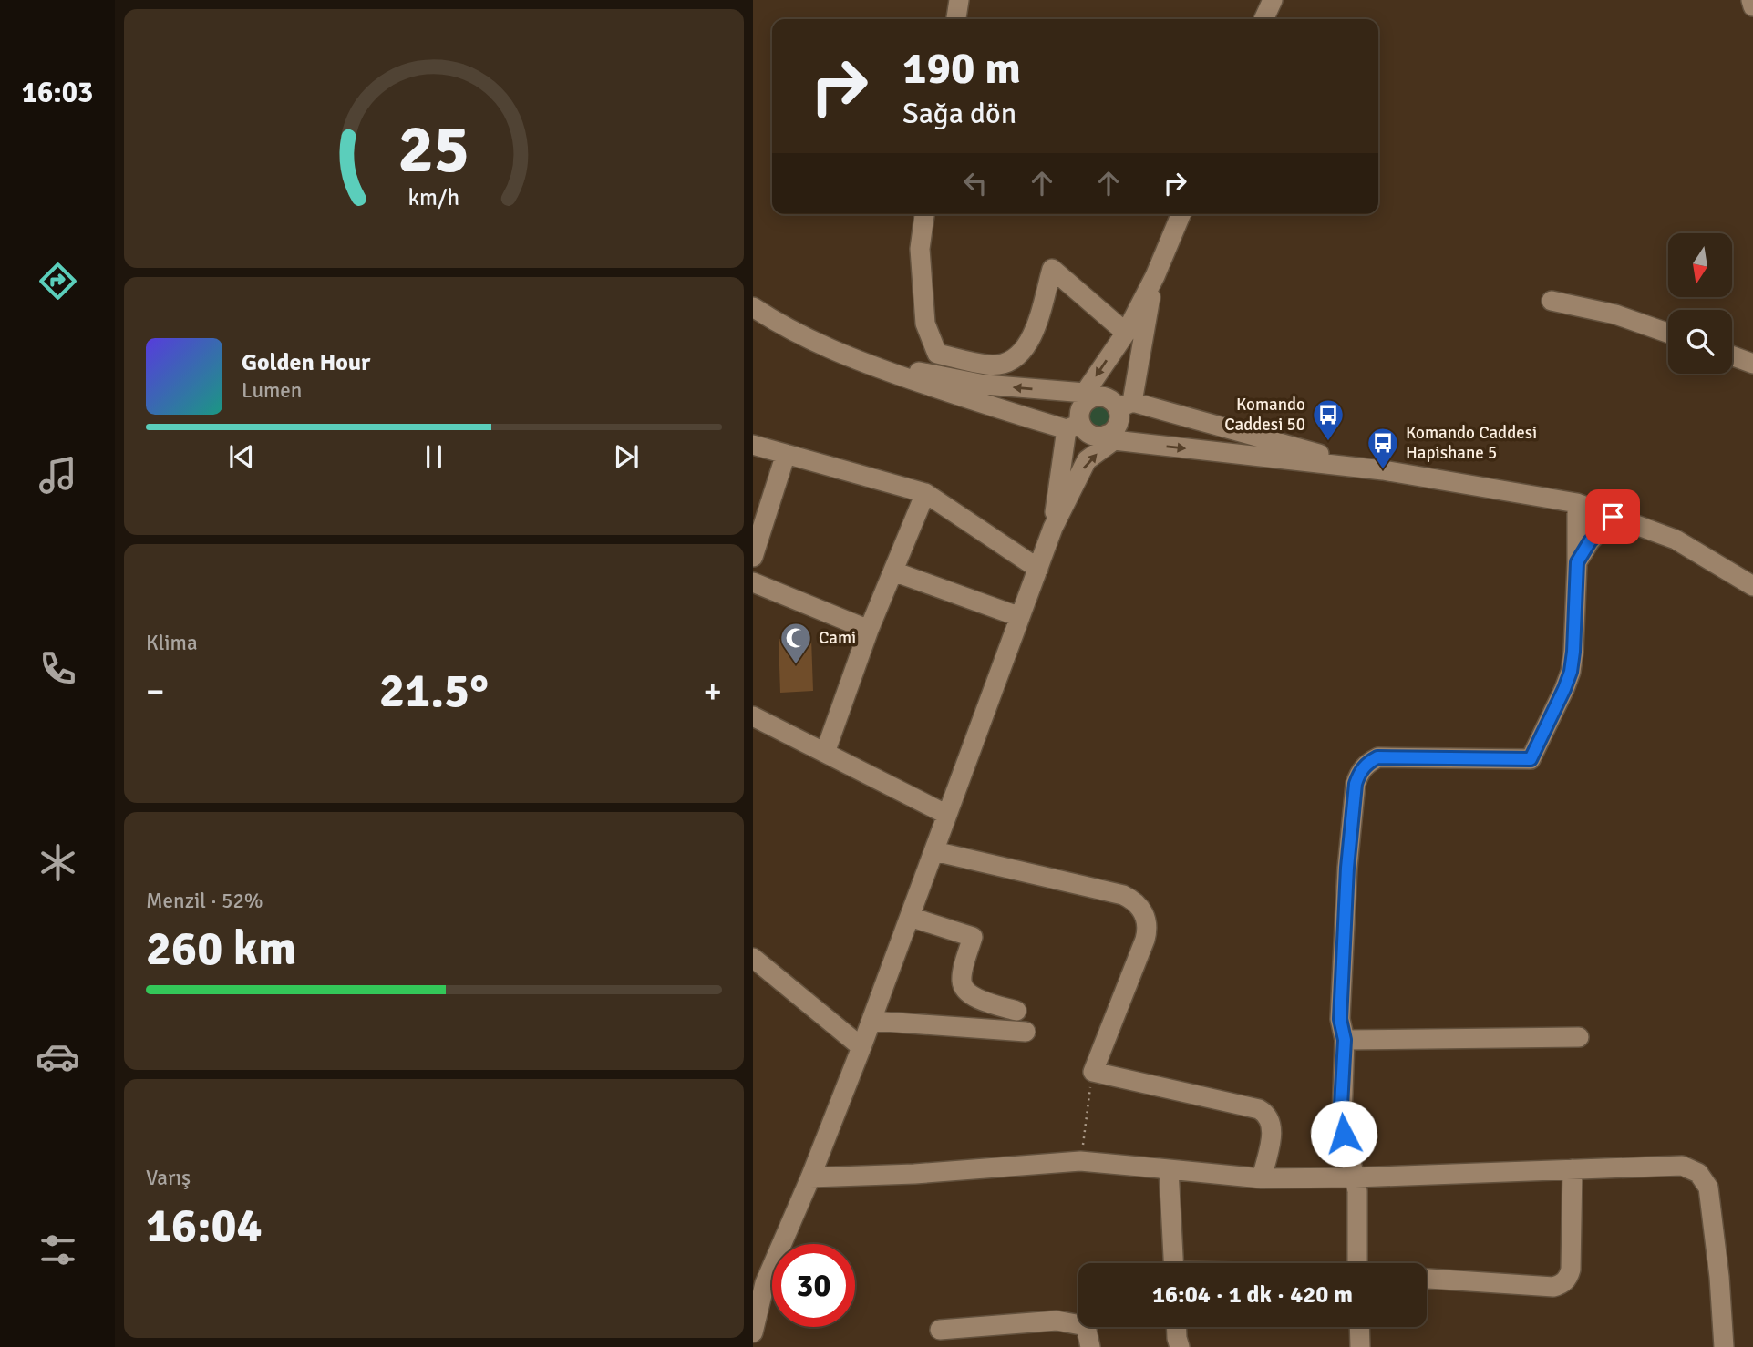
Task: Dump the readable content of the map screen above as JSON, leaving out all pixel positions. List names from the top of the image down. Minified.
{"places":{"bus stop":["Komando Caddesi 50","Komando Caddesi Hapishane 5"],"mosque":["Cami"]},"north":"bottom","page":{"tabs":"16:03","turn":["190 m","Sağa dön"],"song":["Golden Hour","Lumen"],"tile":["Klima",["Menzil · 52%","260 km"],["Varış","16:04"]],"heat":["−","21.5°","+"],"limit":"30","trip":"16:04 · 1 dk · 420 m","gauge":["25","km/h"]}}
